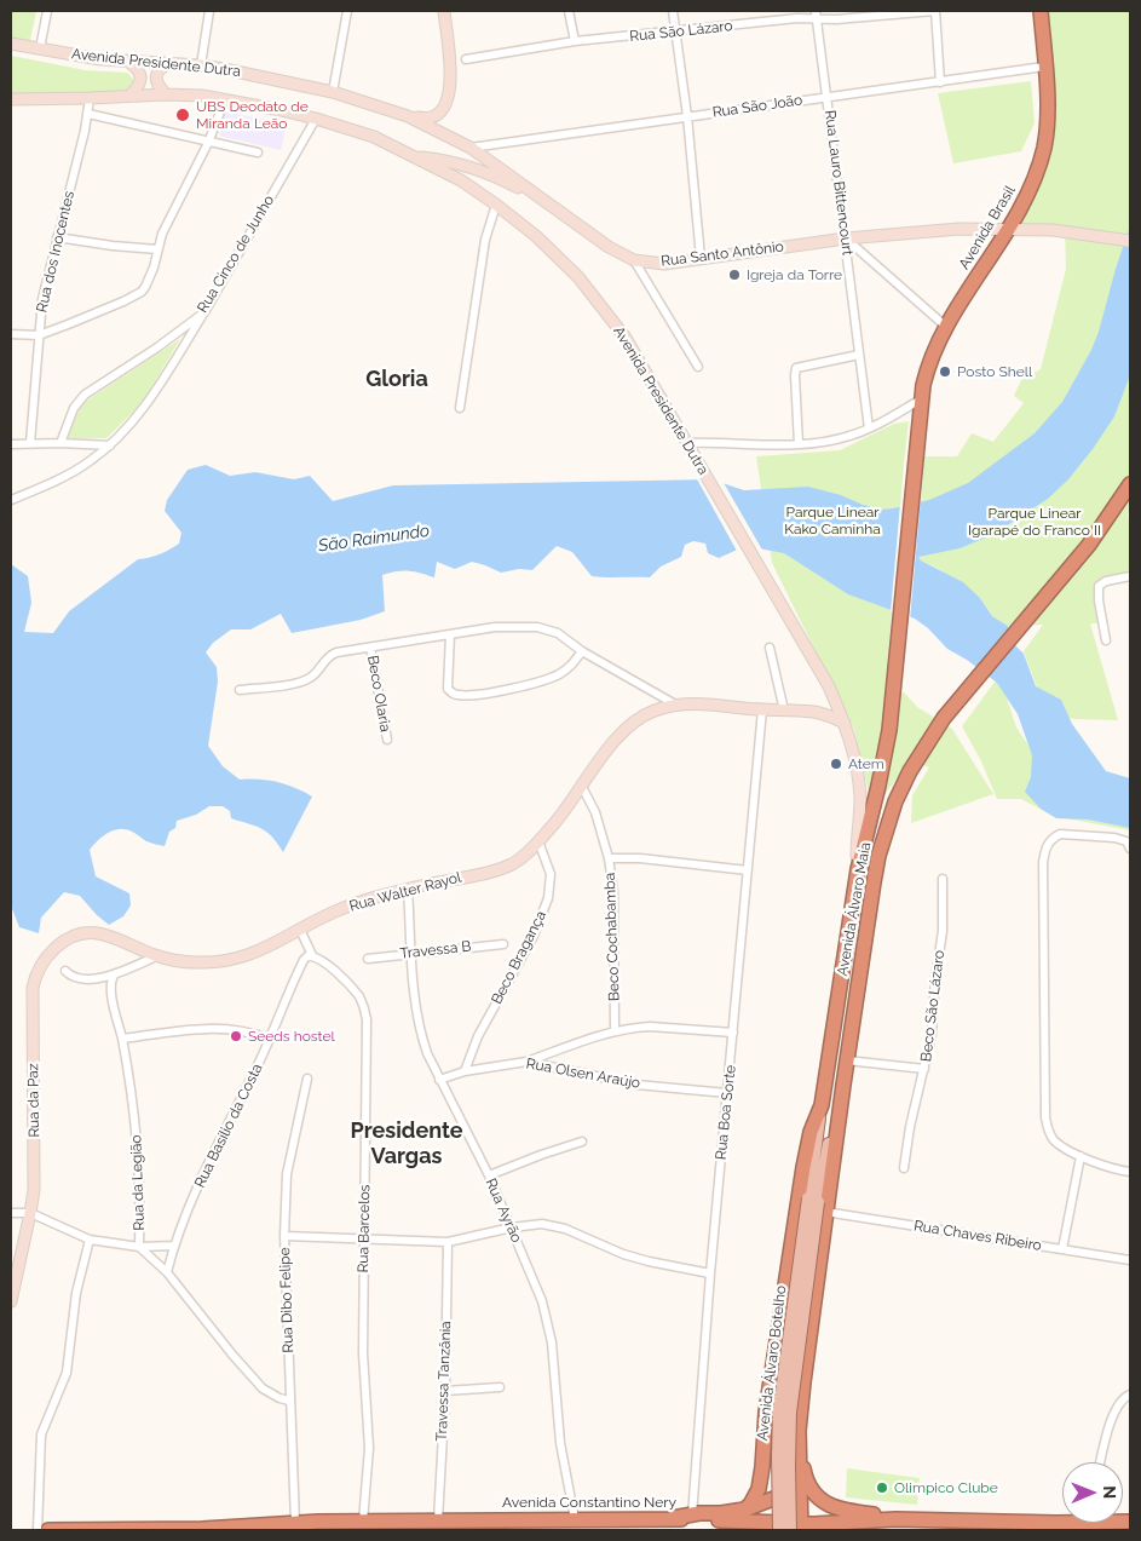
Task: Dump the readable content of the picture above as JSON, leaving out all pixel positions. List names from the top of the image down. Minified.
{"streets":{"highway":["Avenida Brasil","Avenida Álvaro Maia","Avenida Constantino Nery"],"main road":["Avenida Álvaro Botelho"],"street":["Rua São Lázaro","Avenida Presidente Dutra","Rua São João","Rua Lauro Bittencourt","Rua dos Inocentes","Rua Cinco de Junho","Rua Santo Antônio","Beco Olaria","Rua Walter Rayol","Beco Cochabamba","Travessa B","Beco Bragança","Beco São Lázaro","Rua Olsen Araújo","Rua da Paz","Rua Boa Sorte","Rua Basílio da Costa","Rua da Legião","Rua Ayrão","Rua Barcelos","Rua Chaves Ribeiro","Rua Dibo Felipe","Travessa Tanzânia"]},"crossings":[["Rua São Lázaro","Rua Lauro Bittencourt"],["Avenida Presidente Dutra","Rua São João"],["Avenida Presidente Dutra","Rua dos Inocentes"],["Avenida Presidente Dutra","Rua Cinco de Junho"],["Avenida Presidente Dutra","Rua Santo Antônio"],["Avenida Presidente Dutra","Rua Walter Rayol"],["Avenida Presidente Dutra","Avenida Álvaro Maia"],["Rua São João","Rua Lauro Bittencourt"],["Rua São João","Avenida Brasil"],["Rua São João","Rua Santo Antônio"],["Rua Lauro Bittencourt","Rua Santo Antônio"],["Avenida Brasil","Rua Santo Antônio"],["Avenida Brasil","Avenida Álvaro Maia"],["Beco Olaria","Rua Walter Rayol"],["Rua Walter Rayol","Beco Cochabamba"],["Rua Walter Rayol","Beco Bragança"],["Rua Walter Rayol","Rua da Paz"],["Rua Walter Rayol","Rua Boa Sorte"],["Rua Walter Rayol","Rua Ayrão"],["Avenida Álvaro Maia","Rua Chaves Ribeiro"],["Avenida Álvaro Maia","Avenida Álvaro Botelho"],["Avenida Álvaro Maia","Avenida Constantino Nery"],["Travessa B","Rua Ayrão"],["Beco Bragança","Rua Olsen Araújo"],["Rua Olsen Araújo","Rua Boa Sorte"],["Rua Olsen Araújo","Rua Ayrão"],["Rua Basílio da Costa","Rua da Legião"],["Rua Basílio da Costa","Rua Barcelos"],["Rua da Legião","Rua Dibo Felipe"],["Rua Ayrão","Avenida Constantino Nery"],["Rua Barcelos","Avenida Constantino Nery"],["Rua Chaves Ribeiro","Avenida Álvaro Botelho"],["Rua Dibo Felipe","Avenida Constantino Nery"],["Travessa Tanzânia","Avenida Constantino Nery"]],"districts":["Gloria","Presidente Vargas"],"water":["São Raimundo"],"parks":["Parque Linear Kako Caminha","Parque Linear Igarapé do Franco II"],"places":["UBS Deodato de Miranda Leão","Igreja da Torre","Posto Shell","Atem","Seeds hostel","Olimpico Clube"],"north":"right"}
